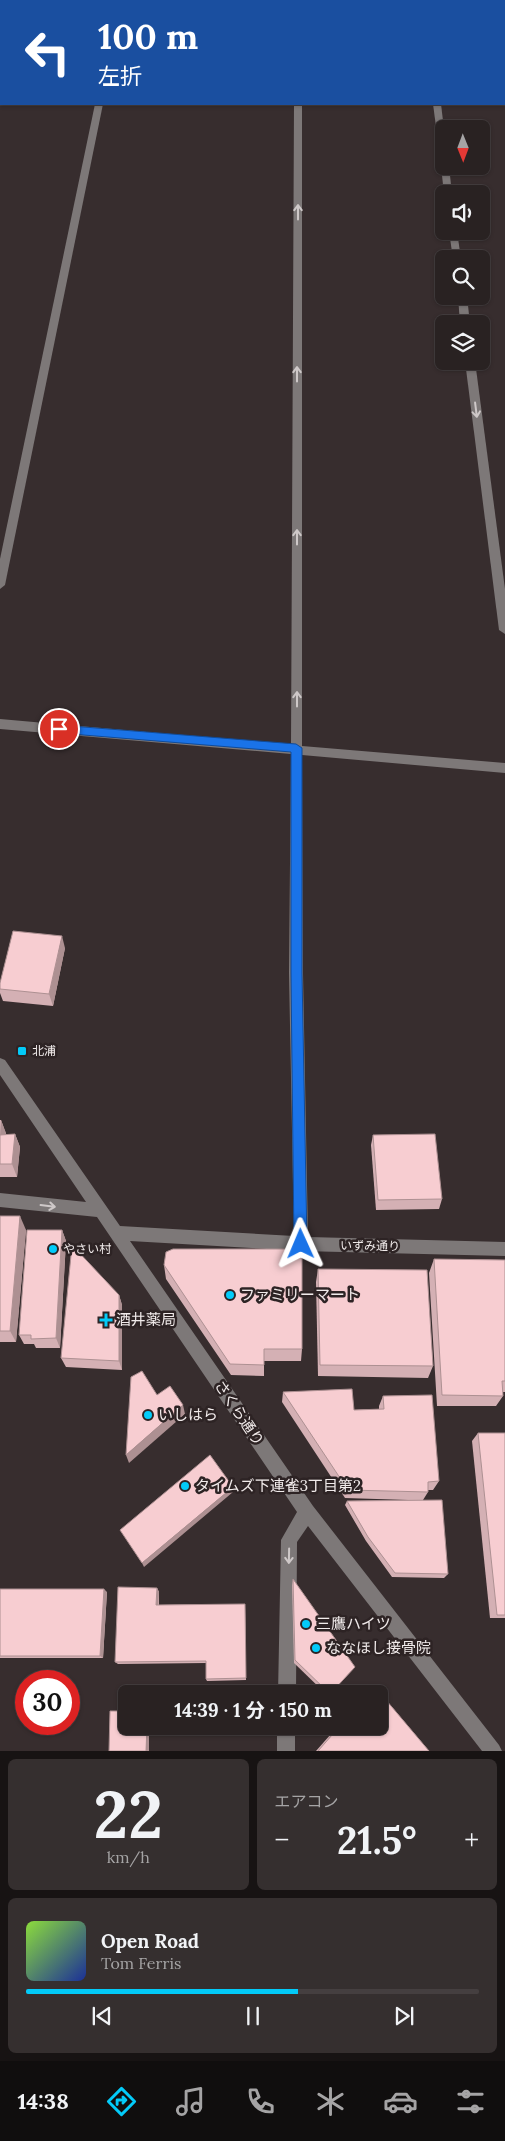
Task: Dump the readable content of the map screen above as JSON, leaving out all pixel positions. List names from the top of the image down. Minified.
{"streets":{"street":["いずみ通り","さくら通り"]},"crossings":[["いずみ通り","さくら通り"]],"places":{"transit":["北浦"],"other":["やさい村","ファミリーマート","いしはら","タイムズ下連雀3丁目第2","三鷹ハイツ","ななほし接骨院"],"health":["酒井薬局"]},"north":"bottom","page":{"turn":["100 m","左折"],"limit":"30","trip":"14:39 · 1 分 · 150 m","tile":[["22","km/h"],"エアコン"],"heat":["−","21.5°","+"],"song":["Open Road","Tom Ferris"],"tabs":"14:38"}}
